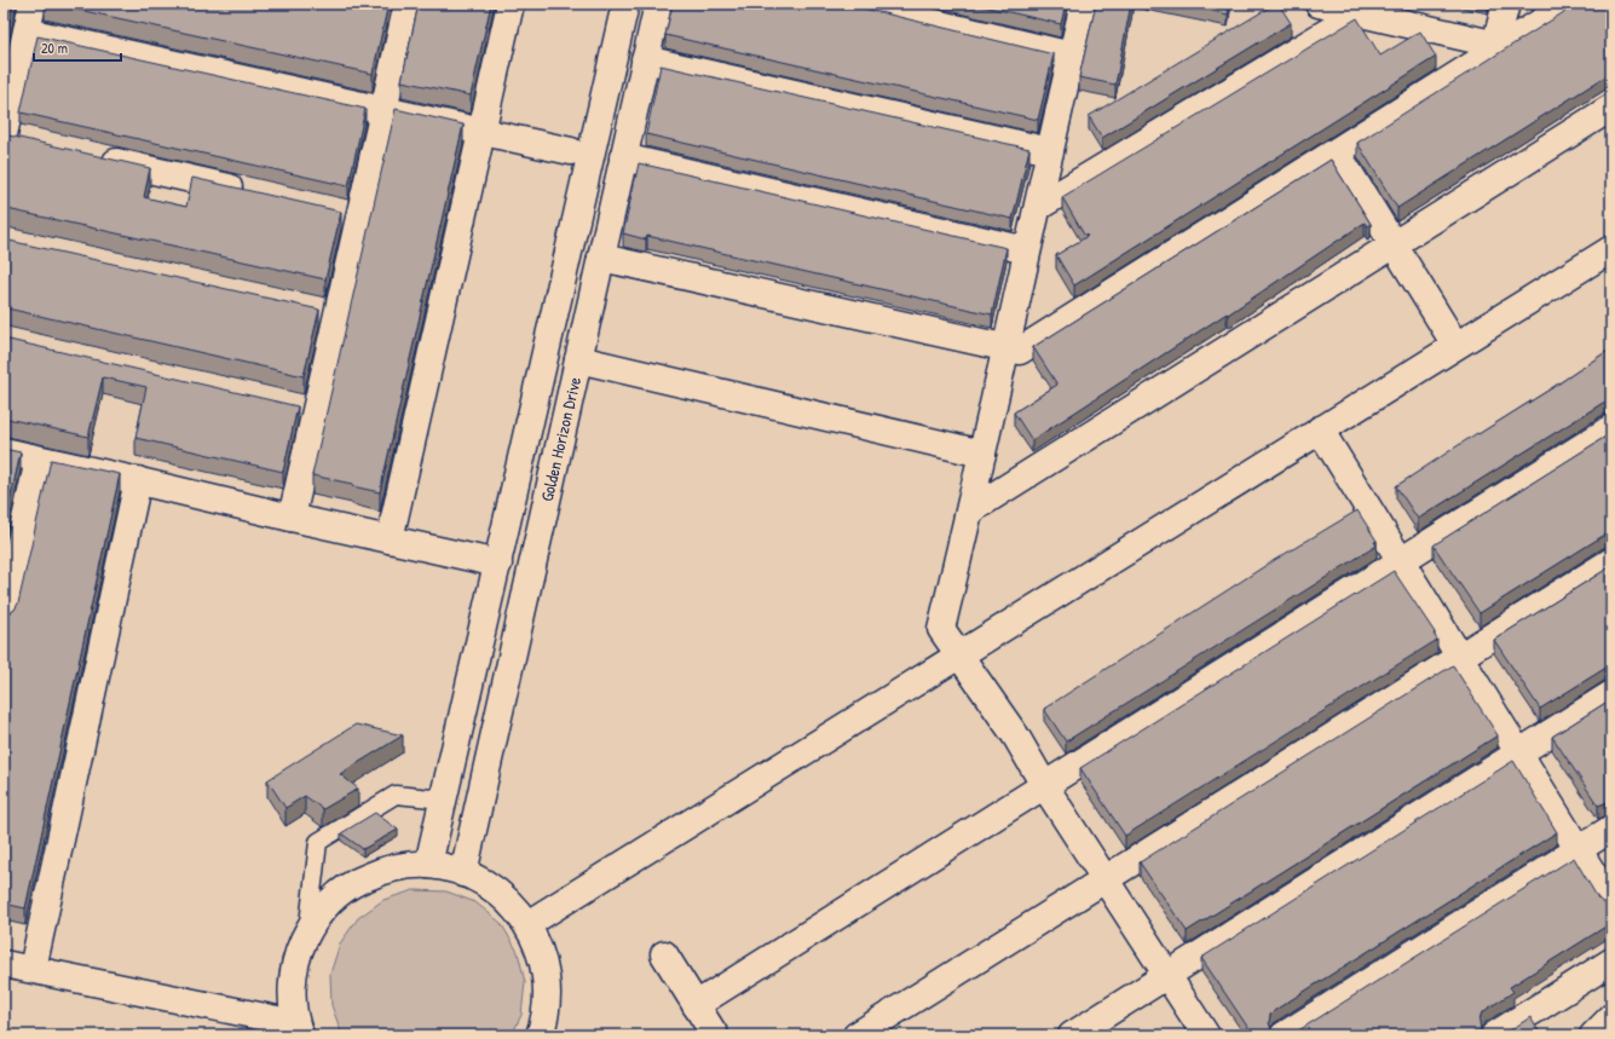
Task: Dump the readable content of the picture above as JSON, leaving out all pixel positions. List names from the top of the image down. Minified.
{"streets":{"street":["Golden Horizon Drive"]},"scale_bar":"20 m"}
